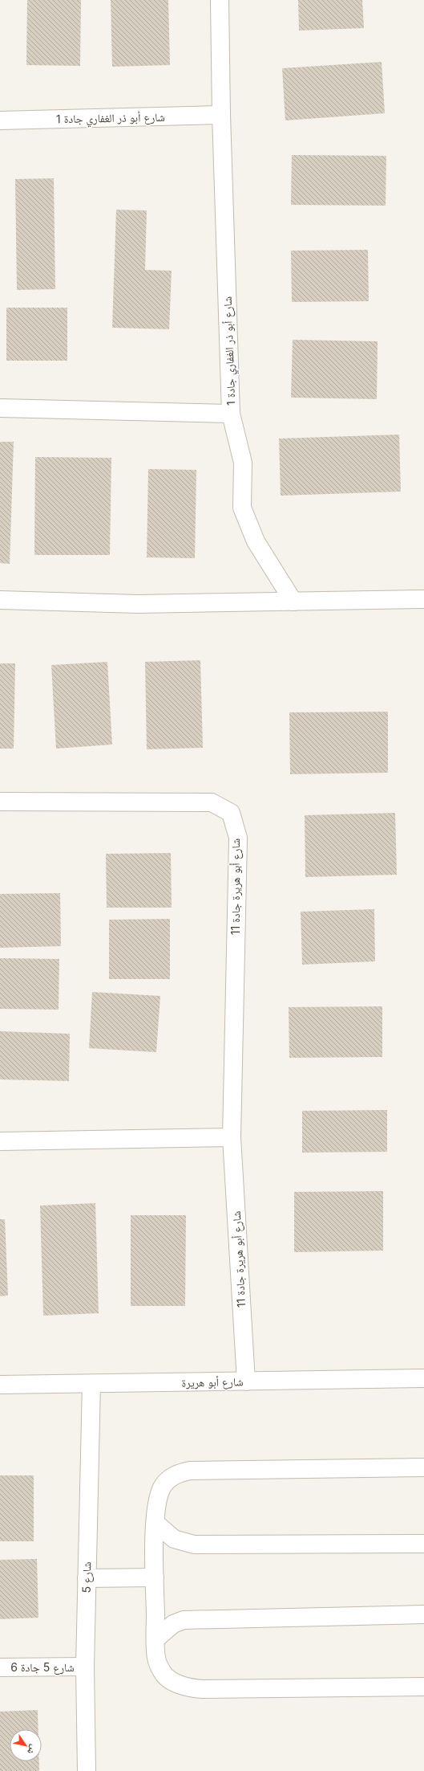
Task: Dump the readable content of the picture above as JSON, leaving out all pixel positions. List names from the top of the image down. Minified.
{"streets":{"street":["شارع أبو ذر الغفاري جادة 1","شارع أبو هريرة جادة 11","شارع أبو هريرة","شارع 5","شارع 5 جادة 6"]},"crossings":[["شارع أبو هريرة جادة 11","شارع أبو هريرة"],["شارع أبو هريرة","شارع 5"],["شارع 5","شارع 5 جادة 6"]],"north":"bottom right"}
